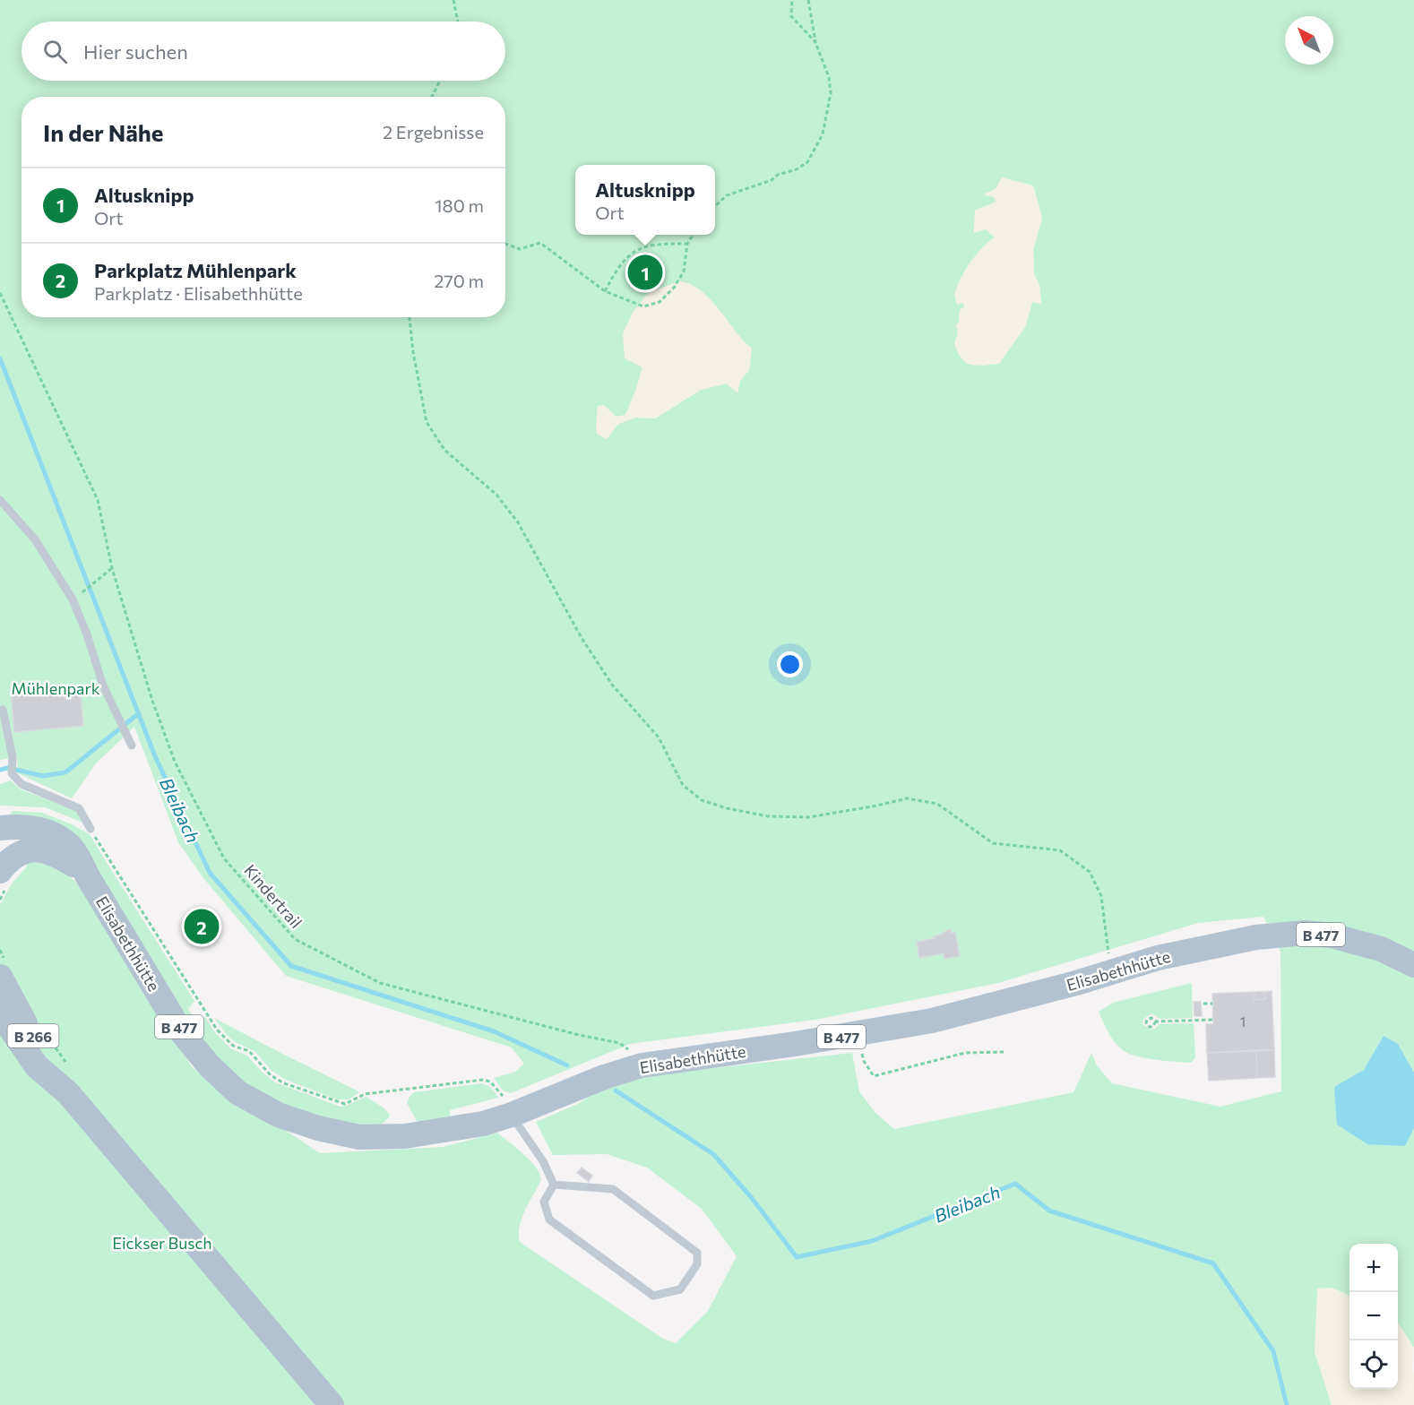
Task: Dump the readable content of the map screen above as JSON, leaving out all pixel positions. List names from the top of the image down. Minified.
{"streets":{"main road":["B 477","Elisabethhütte","B 266"],"path":["Kindertrail"]},"crossings":[["B 477","Elisabethhütte"]],"water":["Bleibach"],"parks":["Mühlenpark","Eickser Busch"],"house_numbers":["1"],"north":"top left","page":{"search":"Hier suchen","heading":["In der Nähe","2 Ergebnisse"],"popup":["Altusknipp","Ort"],"list":[{"mark":"1","name":"Altusknipp","note":"Ort","value":"180 m"},{"mark":"2","name":"Parkplatz Mühlenpark","note":"Parkplatz · Elisabethhütte","value":"270 m"}],"pins":["1","2"],"map_buttons":["+","−"]}}
